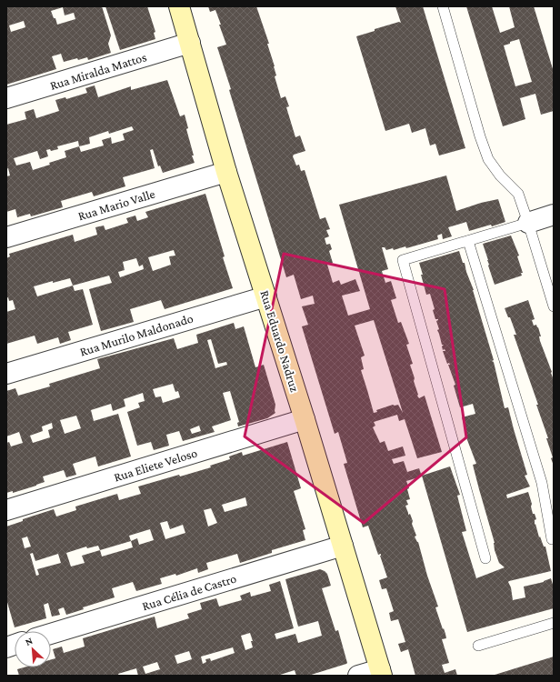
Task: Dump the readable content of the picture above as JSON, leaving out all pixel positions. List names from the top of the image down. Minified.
{"streets":{"street":["Rua Miralda Mattos","Rua Mario Valle","Rua Murilo Maldonado","Rua Eduardo Nadruz","Rua Eliete Veloso","Rua Célia de Castro"]},"crossings":[["Rua Miralda Mattos","Rua Eduardo Nadruz"],["Rua Mario Valle","Rua Eduardo Nadruz"],["Rua Murilo Maldonado","Rua Eduardo Nadruz"],["Rua Eduardo Nadruz","Rua Eliete Veloso"],["Rua Eduardo Nadruz","Rua Célia de Castro"]],"north":"top left"}
